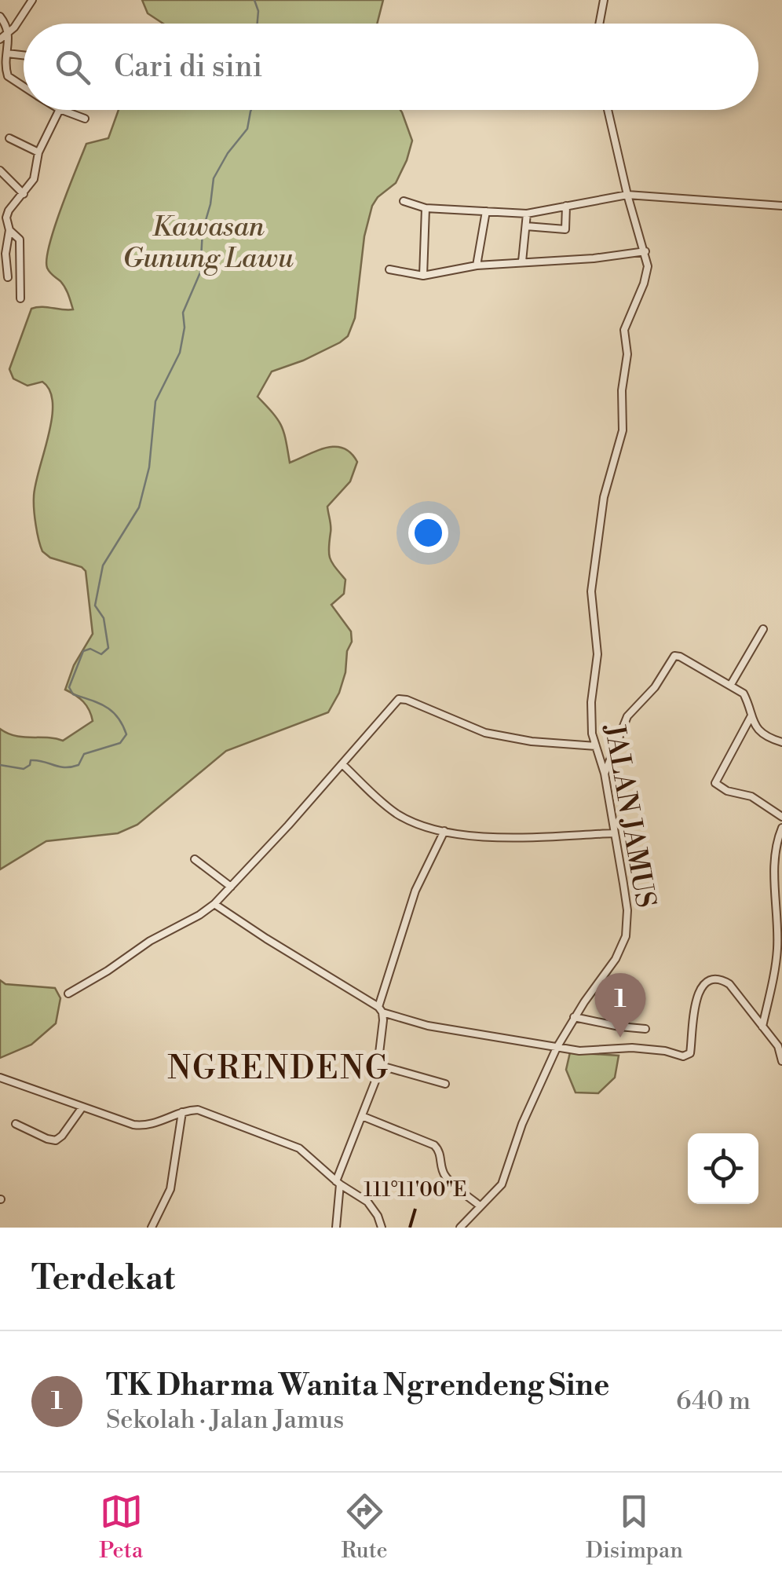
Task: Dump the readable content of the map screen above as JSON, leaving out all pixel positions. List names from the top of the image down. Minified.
{"streets":{"street":["JALAN JAMUS"]},"districts":["NGRENDENG"],"parks":["Kawasan Gunung Lawu"],"page":{"search":"Cari di sini","pins":"1","heading":"Terdekat","list":[{"mark":"1","name":"TK Dharma Wanita Ngrendeng Sine","note":"Sekolah · Jalan Jamus","value":"640 m"}],"nav":["Peta","Rute","Disimpan"]},"coordinates":["111°11'00\"E"]}
